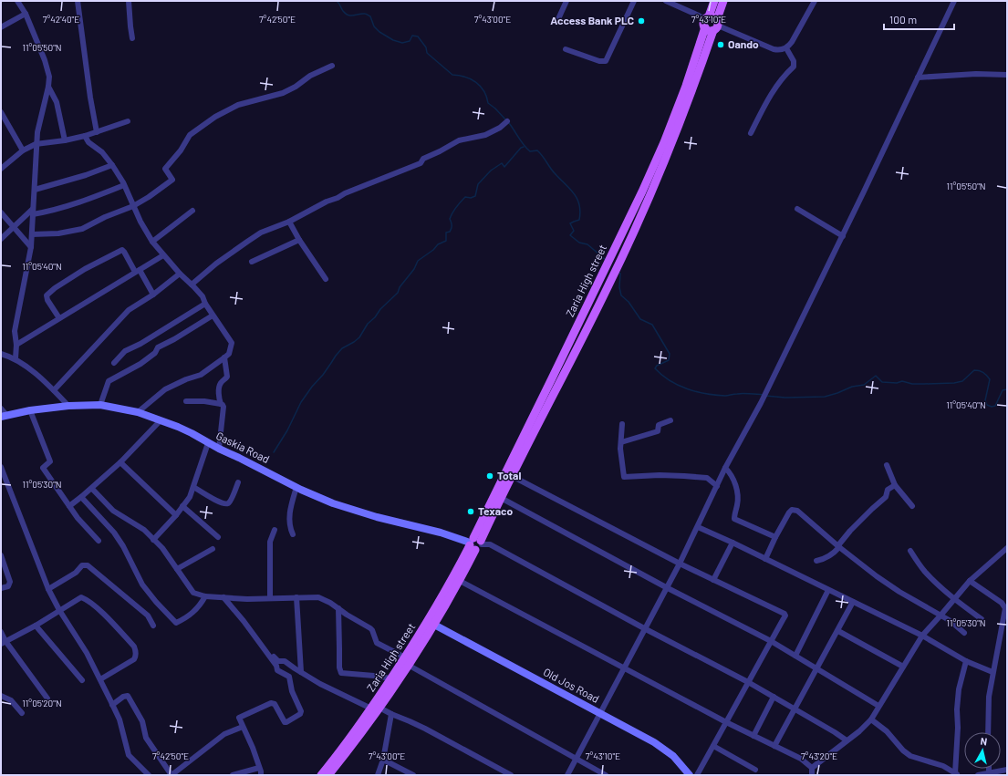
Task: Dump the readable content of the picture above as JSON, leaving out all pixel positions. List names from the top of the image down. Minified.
{"streets":{"main road":["Zaria High street","Gaskia Road","Old Jos Road"]},"crossings":[["Zaria High street","Gaskia Road"],["Zaria High street","Old Jos Road"]],"places":["Access Bank PLC","Oando","Total","Texaco"],"scale_bar":"100 m","north":"top","coordinates":["7°42'40\"E","7°42'50\"E","7°43'00\"E","7°43'10\"E","11°05'50\"N","11°05'40\"N","11°05'30\"N","11°05'20\"N","7°43'20\"E"]}
